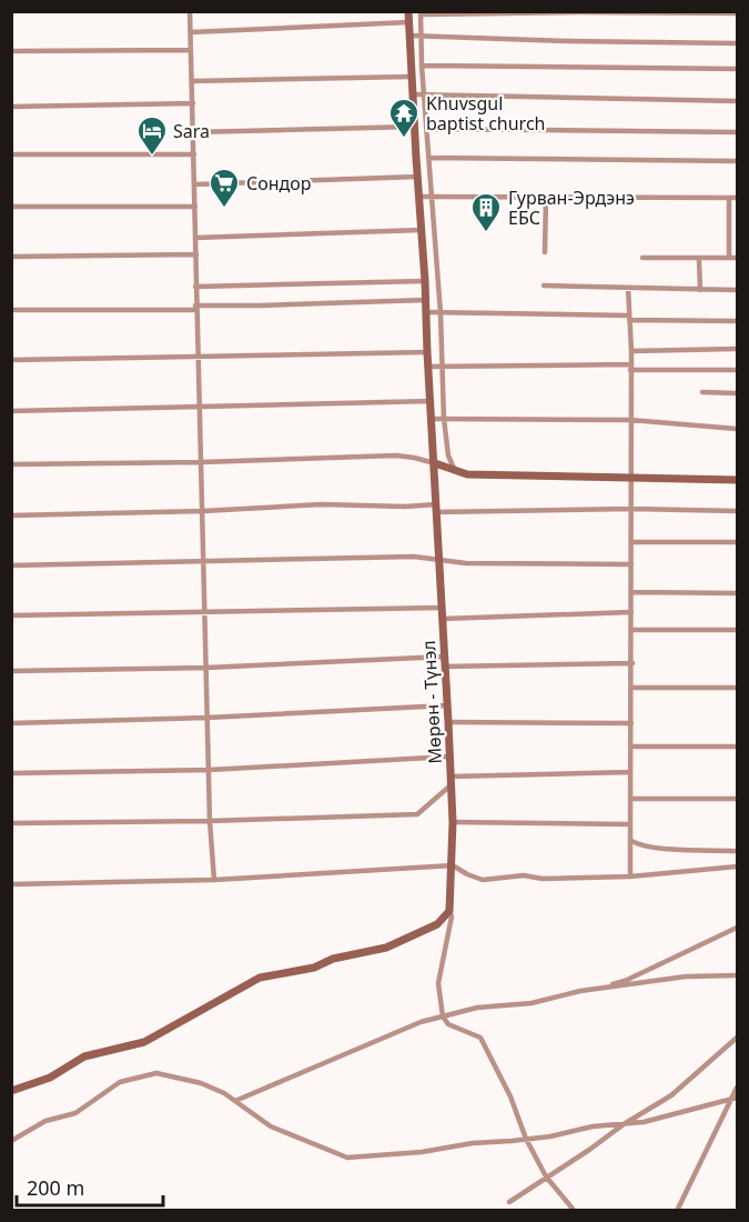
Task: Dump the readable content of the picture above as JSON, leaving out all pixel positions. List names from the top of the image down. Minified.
{"streets":{"street":["Мөрөн - Түнэл"]},"places":{"temple":["Khuvsgul baptist church"],"hotel":["Sara"],"supermarket":["Сондор"],"building":["Гурван-Эрдэнэ ЕБС"]},"scale_bar":"200 m"}
